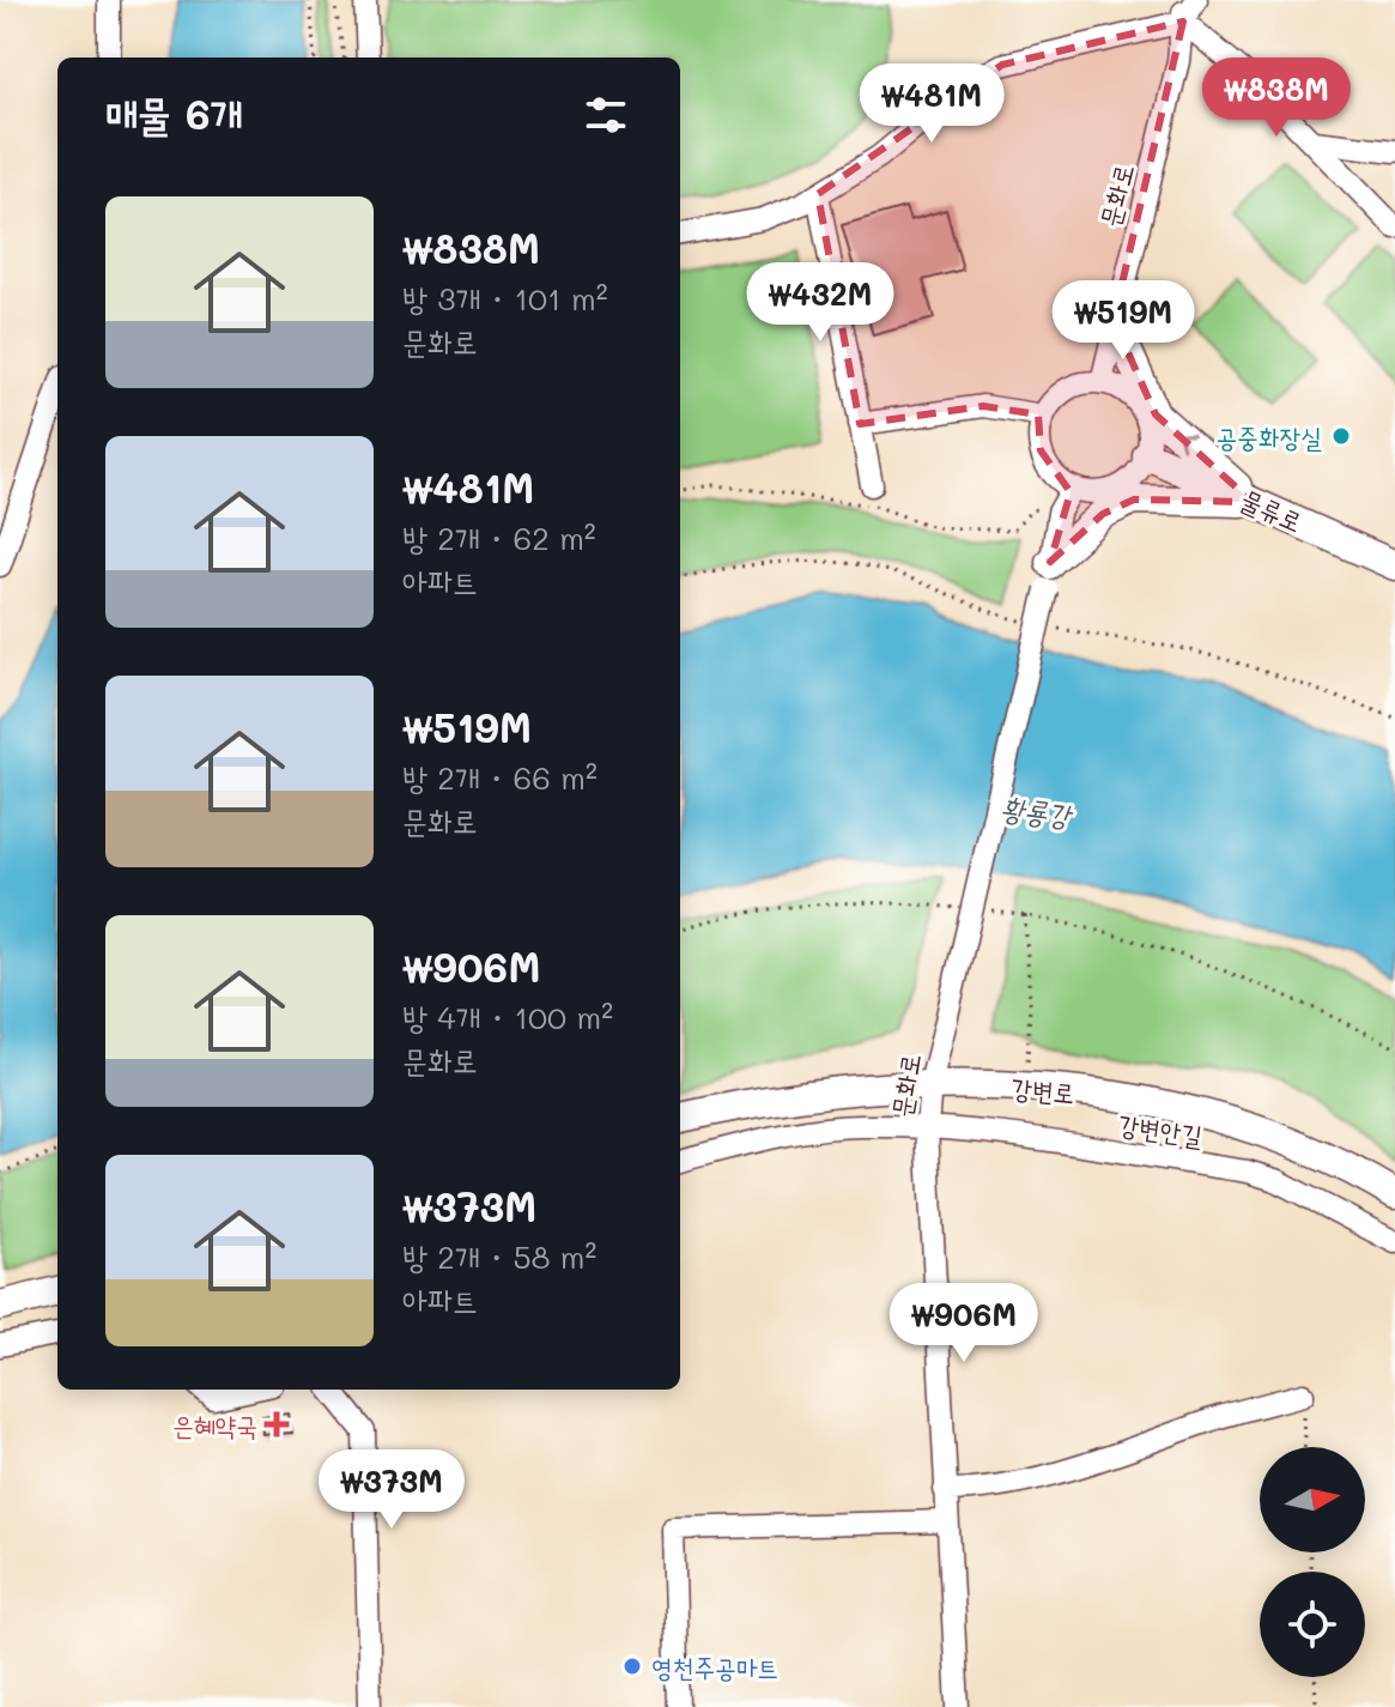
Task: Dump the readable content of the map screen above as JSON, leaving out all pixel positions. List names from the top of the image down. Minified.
{"streets":{"main road":["물류로","강변로"],"street":["문화로","강변안길"]},"crossings":[["문화로","물류로"],["문화로","강변로"],["문화로","강변안길"]],"water":["황룡강"],"places":{"other":["공중화장실","영천주공마트"],"health":["은혜약국"]},"north":"right","page":{"price":["₩838M","₩481M","₩432M","₩519M","₩906M","₩373M"],"heading":"매물 6개","list":[{"name":"₩838M","note":"방 3개 · 101 m² · 문화로"},{"name":"₩481M","note":"방 2개 · 62 m² · 아파트"},{"name":"₩519M","note":"방 2개 · 66 m² · 문화로"},{"name":"₩906M","note":"방 4개 · 100 m² · 문화로"},{"name":"₩373M","note":"방 2개 · 58 m² · 아파트"}]}}
